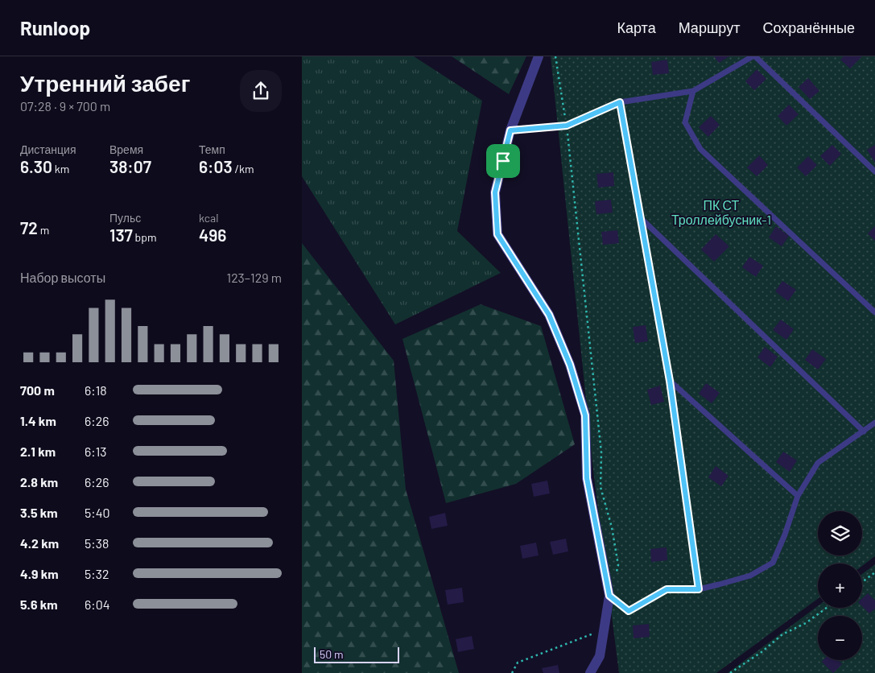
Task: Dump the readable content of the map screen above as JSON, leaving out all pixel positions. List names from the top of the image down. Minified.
{"parks":["ПК СТ Троллейбусник-1"],"scale_bar":"50 m","page":{"header":"Runloop","nav":["Карта","Маршрут","Сохранённые"],"heading":["Утренний забег","07:28 · 9 × 700 m"],"stats":[["Дистанция","6.30 km"],["Время","38:07"],["Темп","6:03 /km"],["72 m"],["Пульс","137 bpm"],["kcal","496"]],"chart":["Набор высоты","123–129 m"],"list":[{"name":"700 m","note":"6:18"},{"name":"1.4 km","note":"6:26"},{"name":"2.1 km","note":"6:13"},{"name":"2.8 km","note":"6:26"},{"name":"3.5 km","note":"5:40"},{"name":"4.2 km","note":"5:38"},{"name":"4.9 km","note":"5:32"},{"name":"5.6 km","note":"6:04"}],"map_buttons":["+","−"],"scale":"50 m"}}
